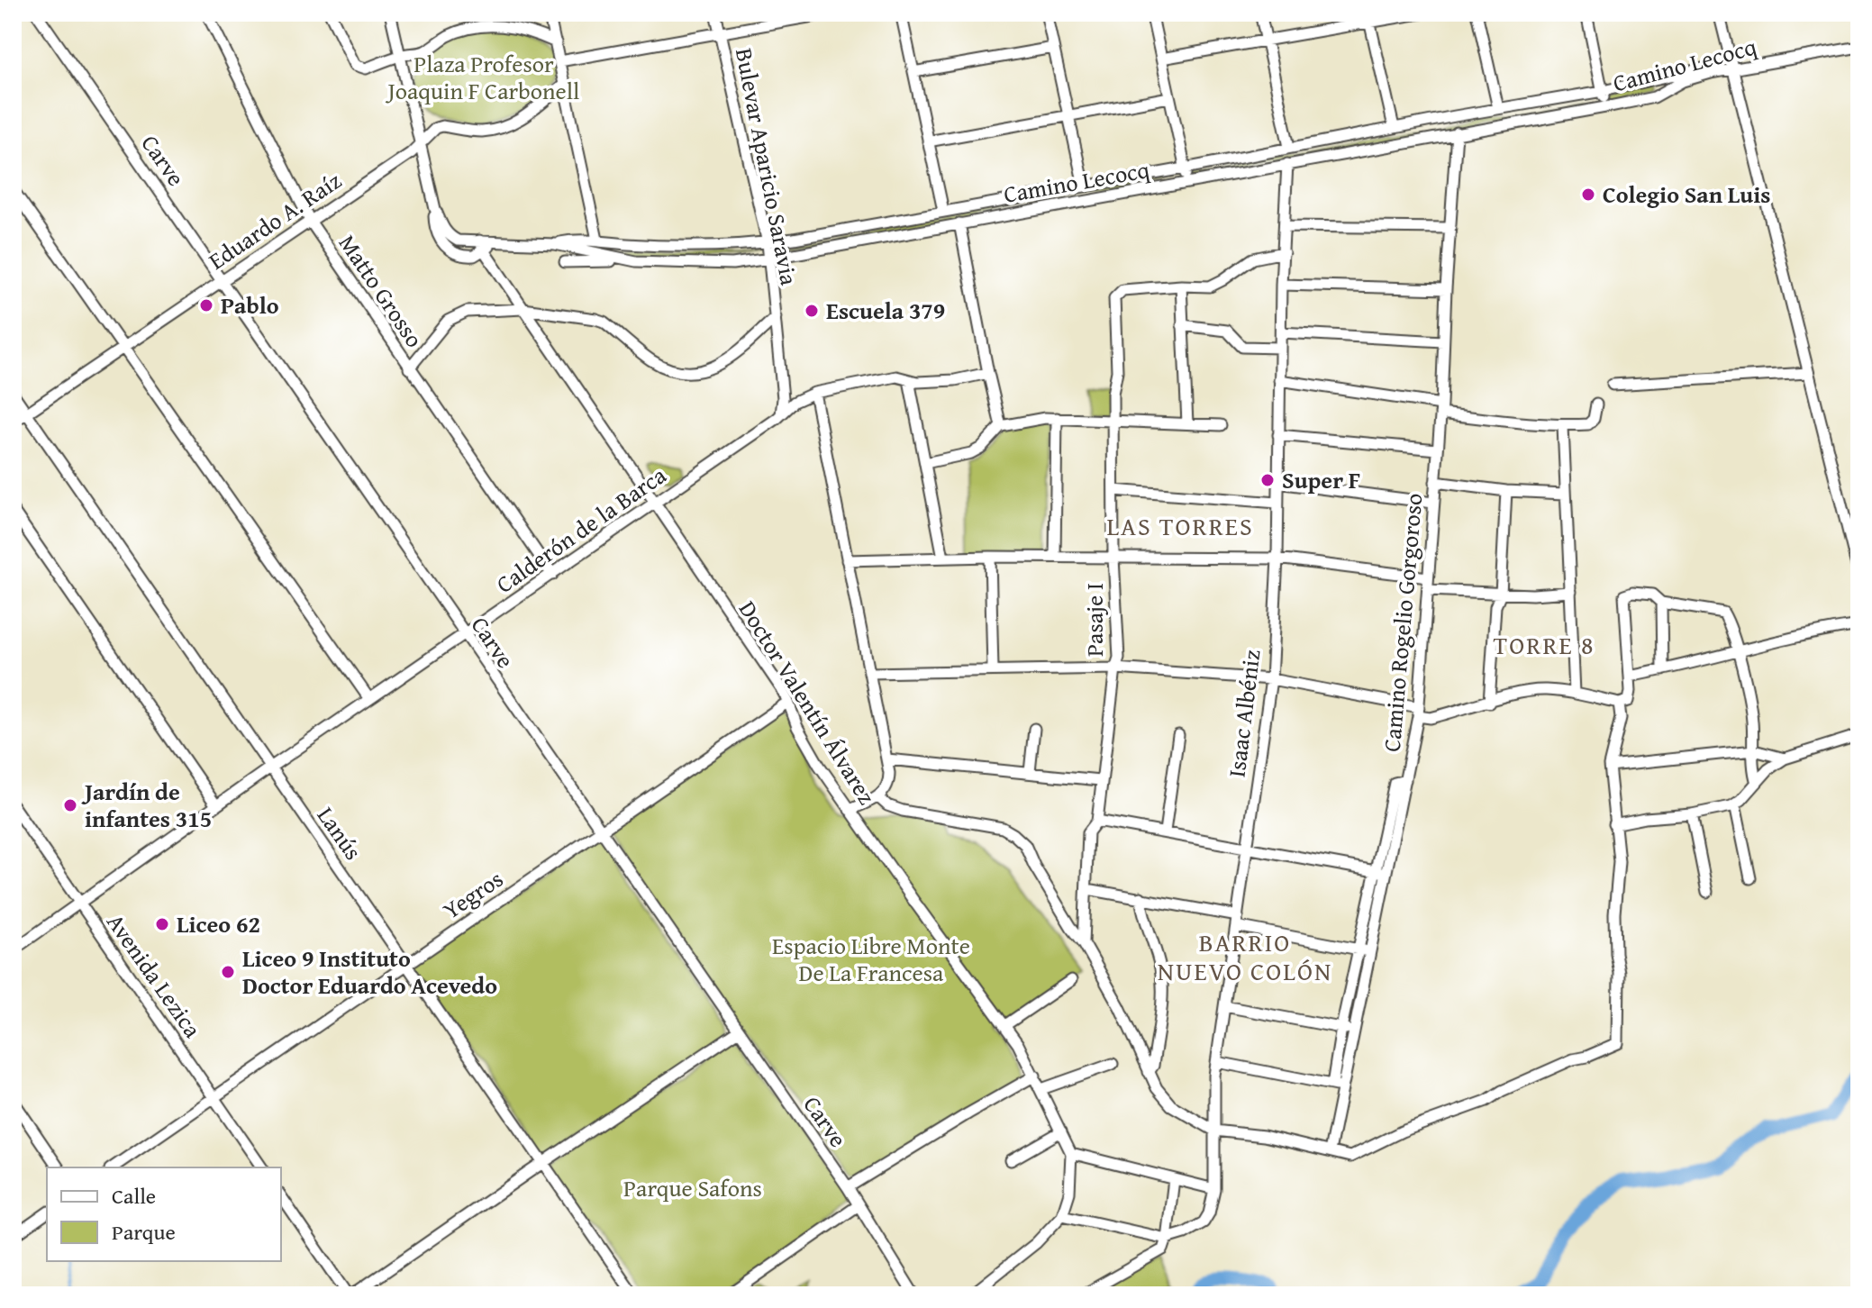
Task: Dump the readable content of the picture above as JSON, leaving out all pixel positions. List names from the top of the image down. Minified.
{"streets":{"street":["Camino Lecocq","Carve","Bulevar Aparicio Saravia","Eduardo A. Raíz","Matto Grosso","Calderón de la Barca","Pasaje I","Camino Rogelio Gorgoroso","Doctor Valentín Álvarez","Isaac Albéniz","Lanús","Yegros","Avenida Lezica"]},"crossings":[["Camino Lecocq","Bulevar Aparicio Saravia"],["Camino Lecocq","Camino Rogelio Gorgoroso"],["Camino Lecocq","Doctor Valentín Álvarez"],["Camino Lecocq","Isaac Albéniz"],["Carve","Eduardo A. Raíz"],["Carve","Calderón de la Barca"],["Carve","Yegros"],["Bulevar Aparicio Saravia","Calderón de la Barca"],["Eduardo A. Raíz","Matto Grosso"],["Eduardo A. Raíz","Lanús"],["Matto Grosso","Calderón de la Barca"],["Calderón de la Barca","Doctor Valentín Álvarez"],["Calderón de la Barca","Lanús"],["Calderón de la Barca","Avenida Lezica"],["Doctor Valentín Álvarez","Yegros"],["Lanús","Yegros"],["Yegros","Avenida Lezica"]],"districts":["LAS TORRES","TORRE 8","BARRIO NUEVO COLÓN"],"parks":["Plaza Profesor Joaquin F Carbonell","Espacio Libre Monte De La Francesa","Parque Safons"],"places":["Colegio San Luis","Pablo","Escuela 379","Super F","Jardín de infantes 315","Liceo 62","Liceo 9 Instituto Doctor Eduardo Acevedo"],"legend":["Calle","Parque"]}
